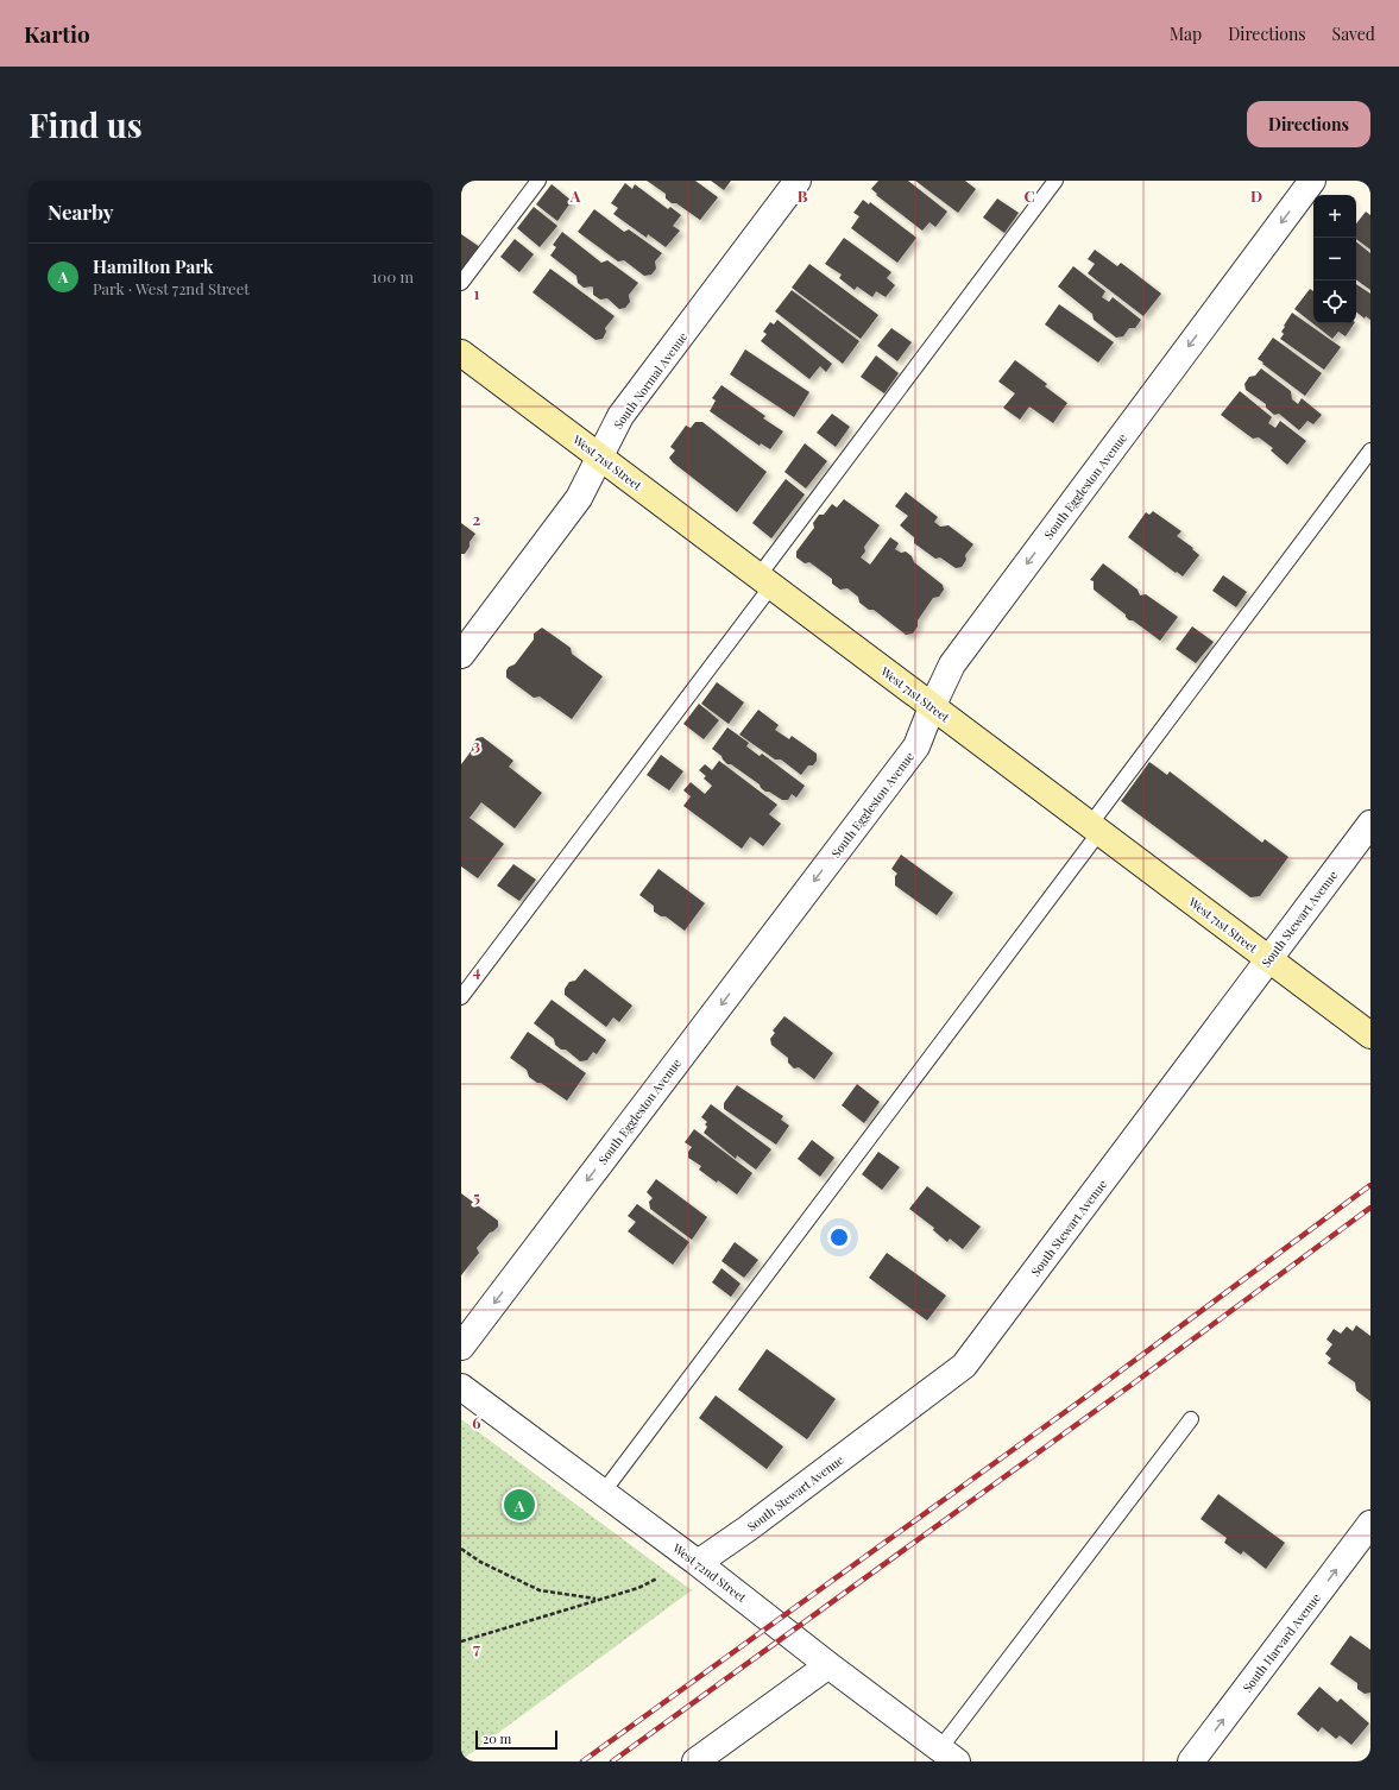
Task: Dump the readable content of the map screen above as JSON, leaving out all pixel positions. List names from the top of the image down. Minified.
{"streets":{"main road":["West 71st Street"],"street":["South Normal Avenue","South Eggleston Avenue","South Stewart Avenue","West 72nd Street","South Harvard Avenue"]},"crossings":[["South Normal Avenue","West 71st Street"],["West 71st Street","South Eggleston Avenue"],["West 71st Street","South Stewart Avenue"],["South Stewart Avenue","West 72nd Street"]],"one_way":["South Eggleston Avenue","South Harvard Avenue"],"scale_bar":"20 m","page":{"header":"Kartio","nav":["Map","Directions","Saved"],"buttons":"Directions","title":"Find us","heading":"Nearby","map_buttons":["+","−"],"list":[{"mark":"A","name":"Hamilton Park","note":"Park · West 72nd Street","value":"100 m"}],"pins":"A","scale":"20 m"},"grid":{"columns":["A","B","C","D"],"rows":["1","2","3","4","5","6","7"]}}
